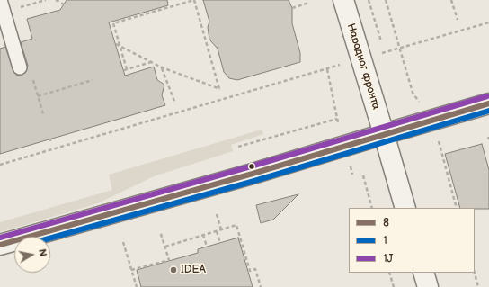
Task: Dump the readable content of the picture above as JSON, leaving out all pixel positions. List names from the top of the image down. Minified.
{"streets":{"street":["Народног фронта"]},"places":["IDEA"],"lines":["transit line 1J","transit line 8","transit line 1"],"legend":["8","1","1J"],"north":"right"}
